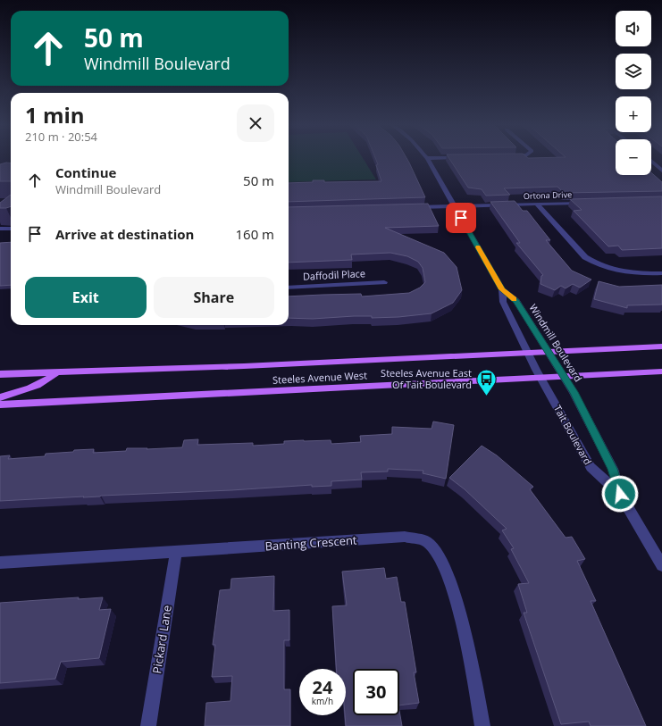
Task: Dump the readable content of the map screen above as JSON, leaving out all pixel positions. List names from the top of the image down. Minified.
{"streets":{"main road":["Steeles Avenue West"],"street":["Ortona Drive","Daffodil Place","Windmill Boulevard","Tait Boulevard","Banting Crescent","Pickard Lane"]},"crossings":[["Ortona Drive","Windmill Boulevard"],["Windmill Boulevard","Steeles Avenue West"],["Windmill Boulevard","Tait Boulevard"],["Steeles Avenue West","Tait Boulevard"],["Banting Crescent","Pickard Lane"]],"places":{"bus stop":["Steeles Avenue East Of Tait Boulevard"]},"page":{"map_buttons":["+","−"],"turn":["50 m","Windmill Boulevard"],"heading":["1 min","210 m · 20:54"],"list":[{"name":"Continue","note":"Windmill Boulevard","value":"50 m"},{"name":"Arrive at destination","value":"160 m"}],"buttons":["Exit","Share"],"speed":"24 km/h","limit":"30"}}
